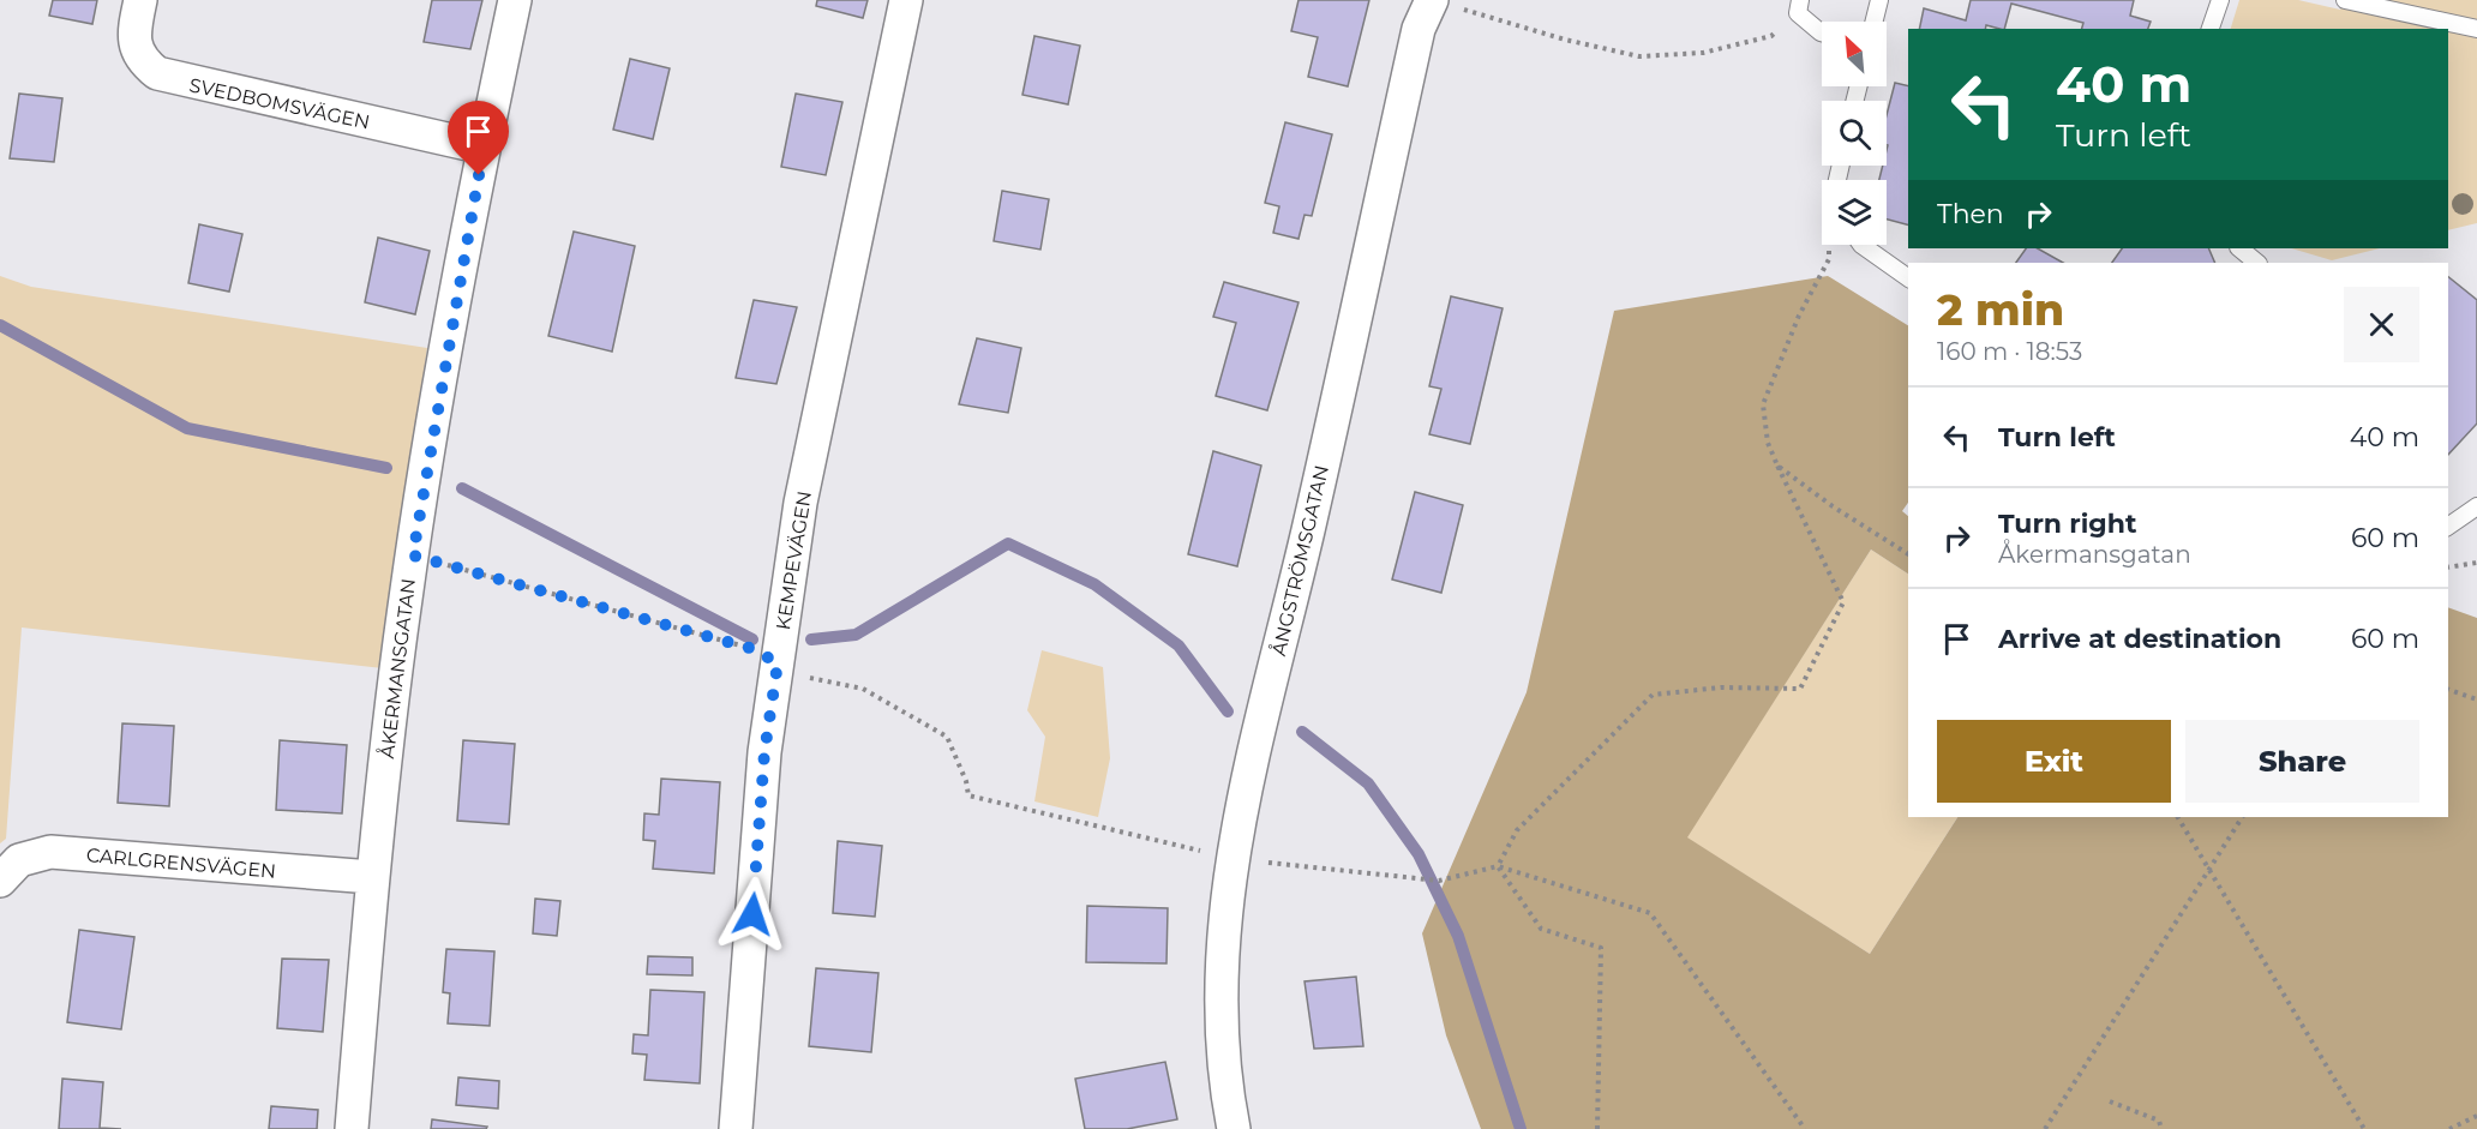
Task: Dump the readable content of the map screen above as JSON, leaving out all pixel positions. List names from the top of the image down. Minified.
{"streets":{"street":["SVEDBOMSVÄGEN","KEMPEVÄGEN","ÅNGSTRÖMSGATAN","ÅKERMANSGATAN","CARLGRENSVÄGEN"]},"crossings":[["SVEDBOMSVÄGEN","ÅKERMANSGATAN"],["ÅKERMANSGATAN","CARLGRENSVÄGEN"]],"north":"top left","page":{"turn":["40 m","Turn left"],"then":"Then","heading":["2 min","160 m · 18:53"],"list":[{"name":"Turn left","value":"40 m"},{"name":"Turn right","note":"Åkermansgatan","value":"60 m"},{"name":"Arrive at destination","value":"60 m"}],"buttons":["Exit","Share"]}}
